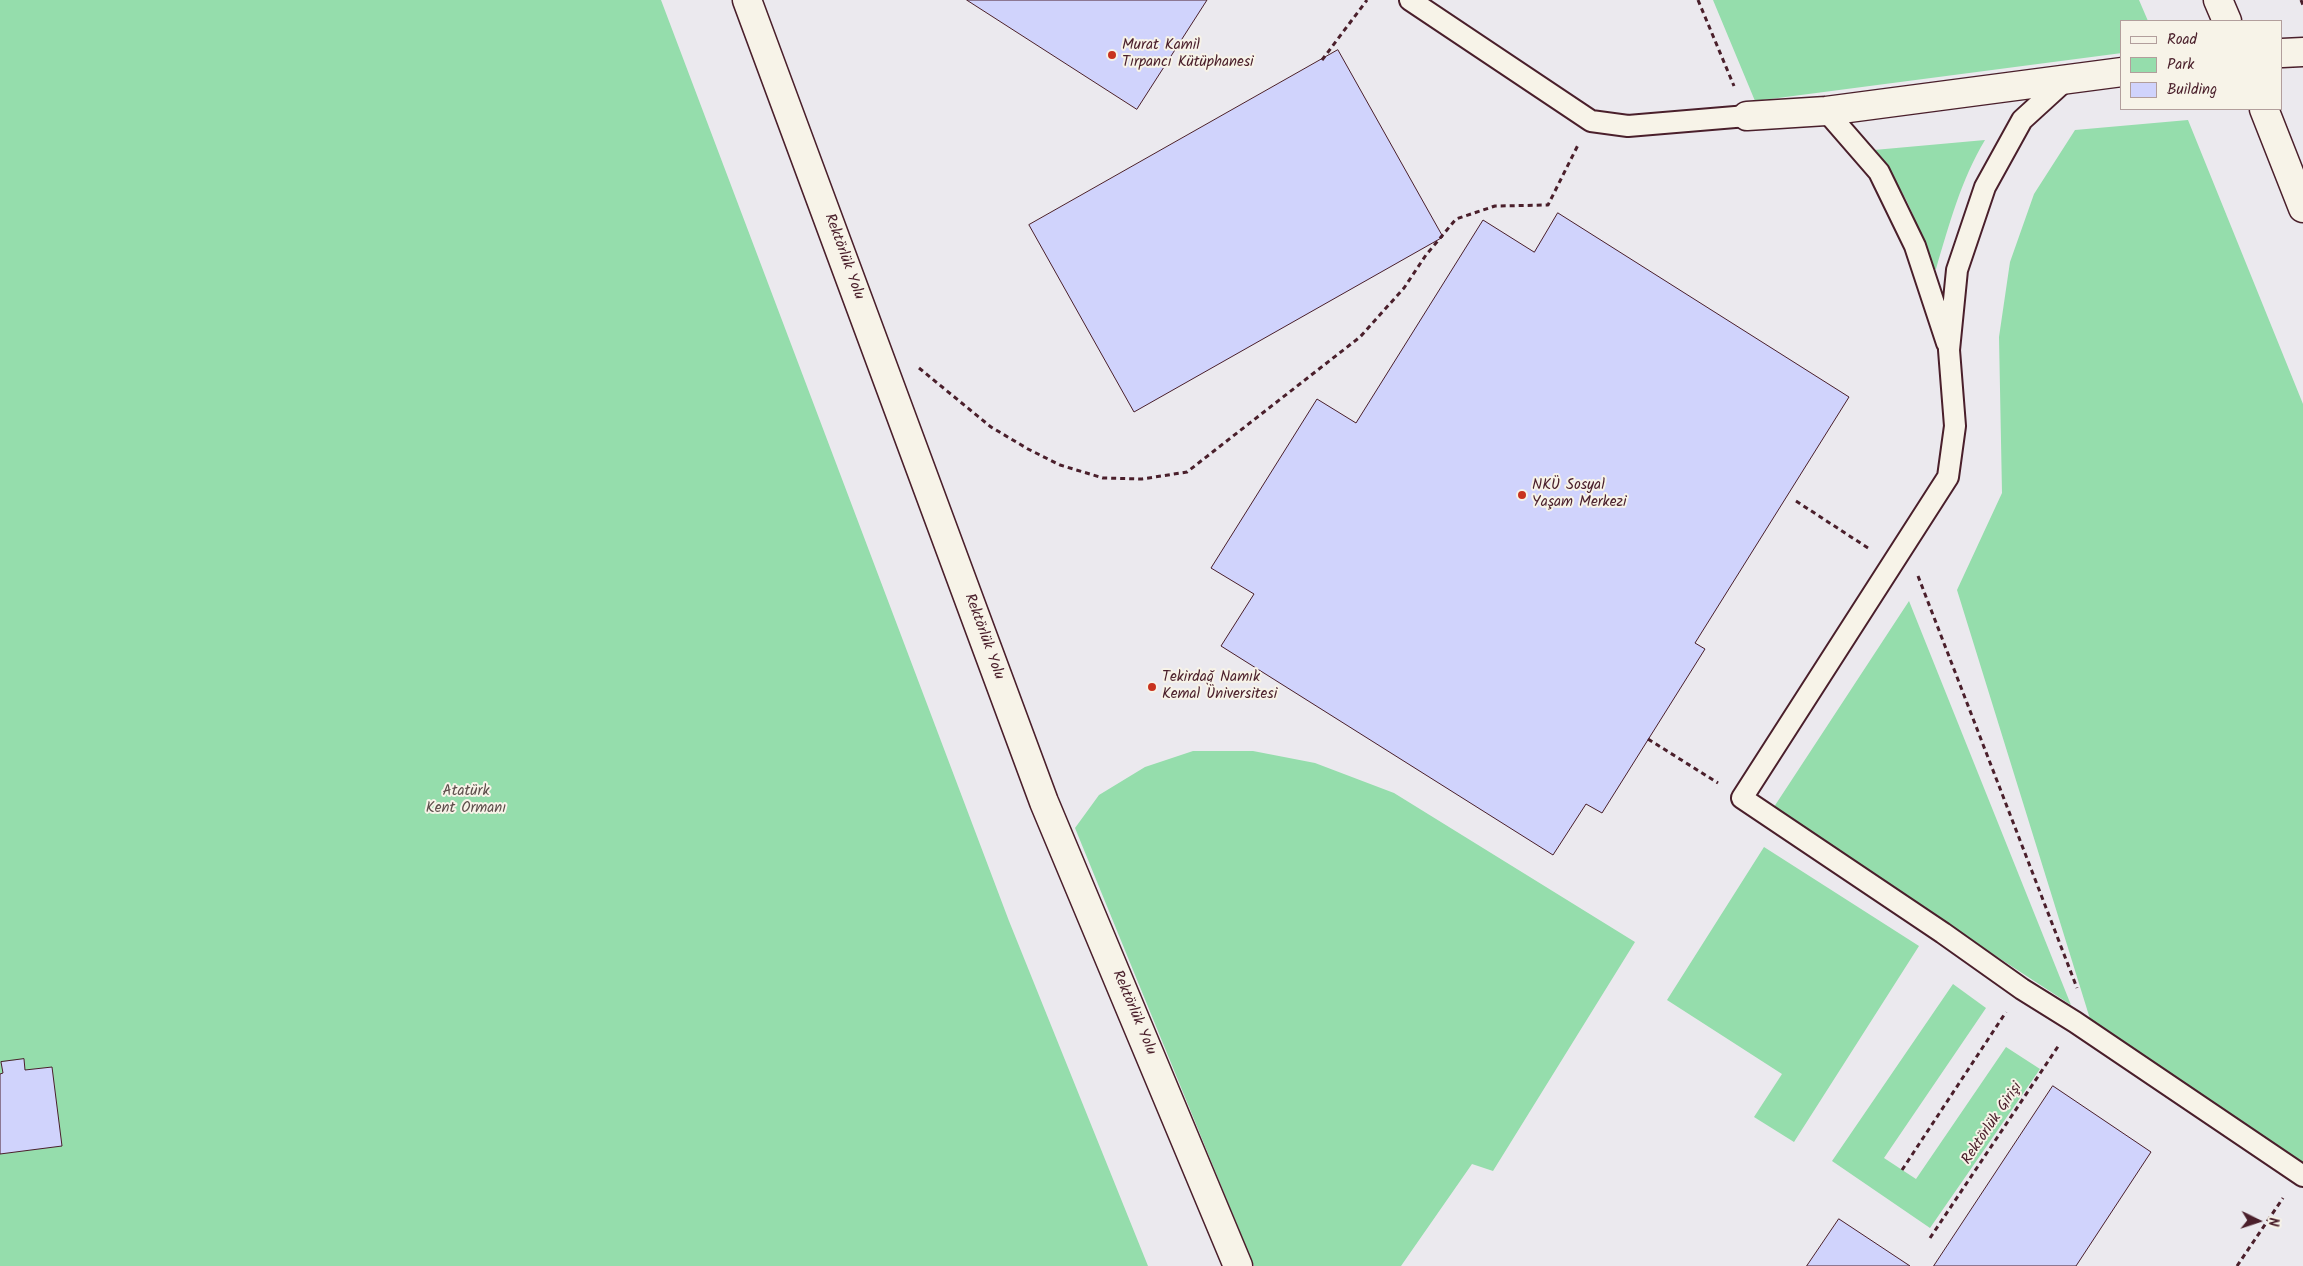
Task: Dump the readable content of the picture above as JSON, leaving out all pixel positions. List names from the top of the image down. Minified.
{"streets":{"street":["Rektörlük Yolu"],"path":["Rektörlük Girişi"]},"parks":["Atatürk Kent Ormanı"],"places":["Murat Kamil Tırpancı Kütüphanesi","NKÜ Sosyal Yaşam Merkezi","Tekirdağ Namık Kemal Üniversitesi"],"legend":["Road","Park","Building"],"north":"right"}
